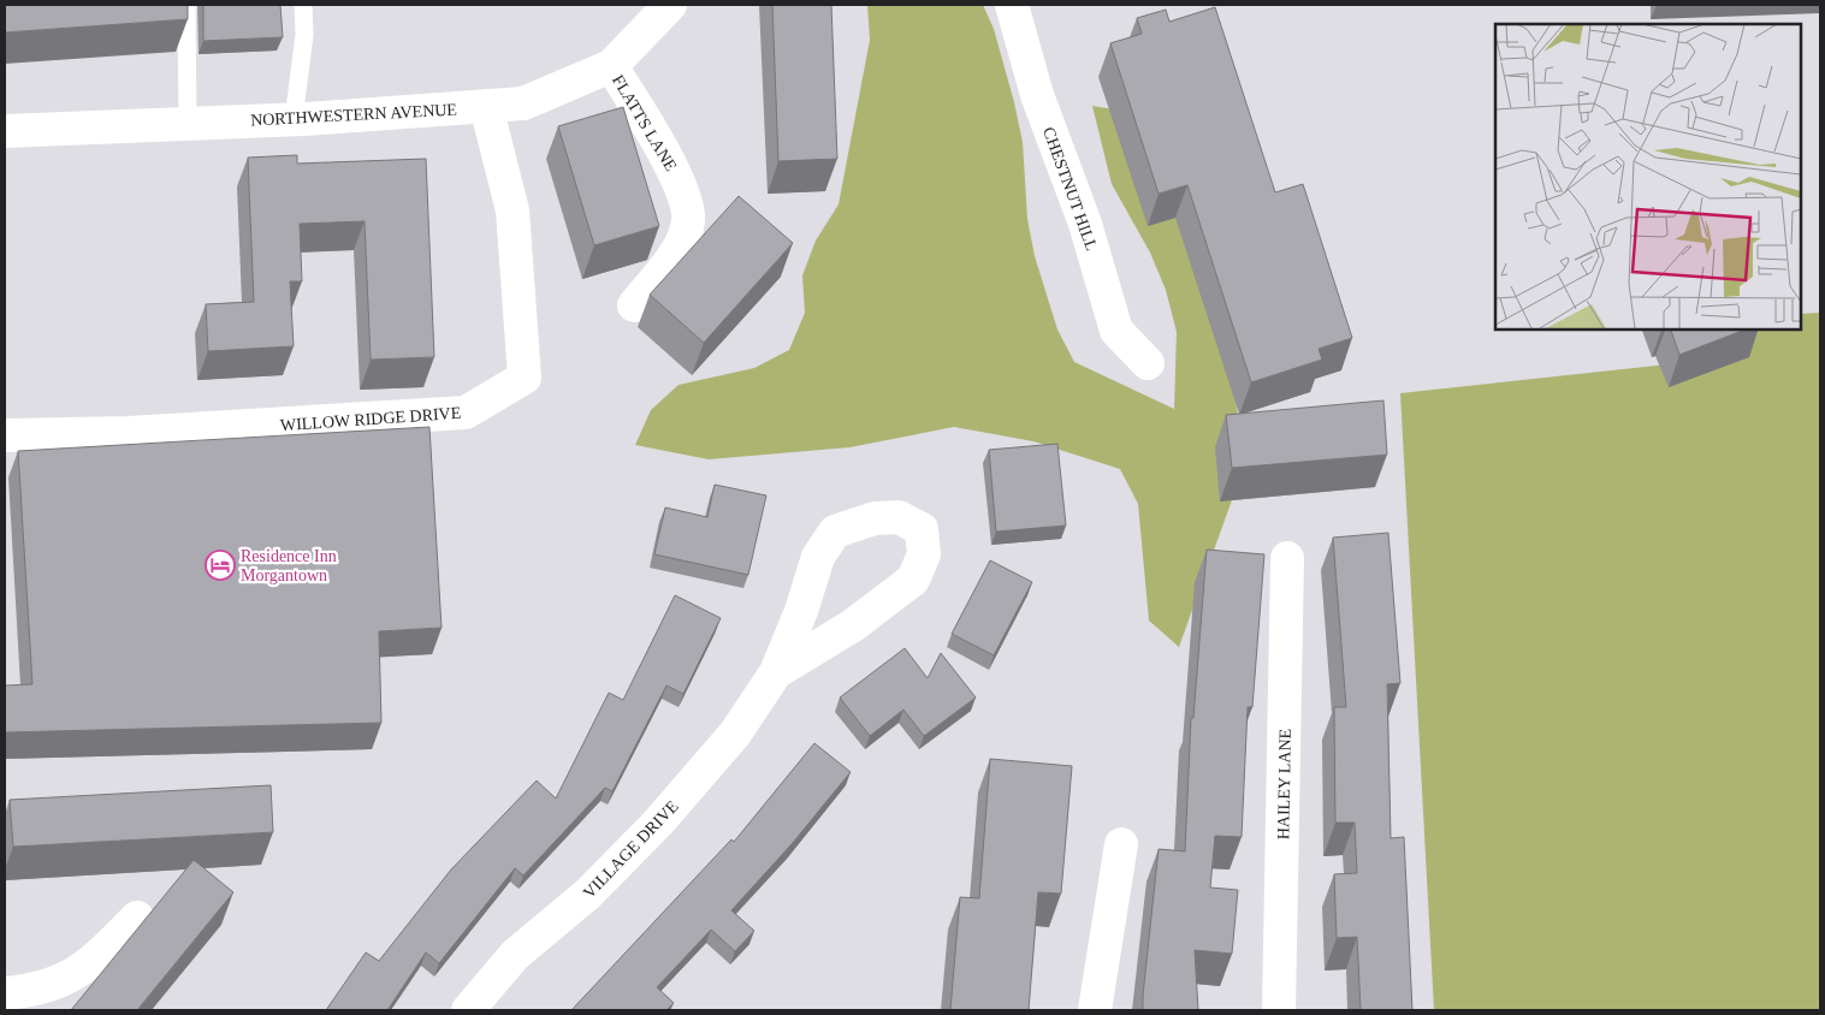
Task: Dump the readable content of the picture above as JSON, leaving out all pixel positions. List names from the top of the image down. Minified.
{"streets":{"street":["NORTHWESTERN AVENUE","FLATTS LANE","CHESTNUT HILL","WILLOW RIDGE DRIVE","HAILEY LANE","VILLAGE DRIVE"]},"crossings":[["NORTHWESTERN AVENUE","FLATTS LANE"],["NORTHWESTERN AVENUE","WILLOW RIDGE DRIVE"]],"places":{"hotel":["Residence Inn Morgantown"]}}
